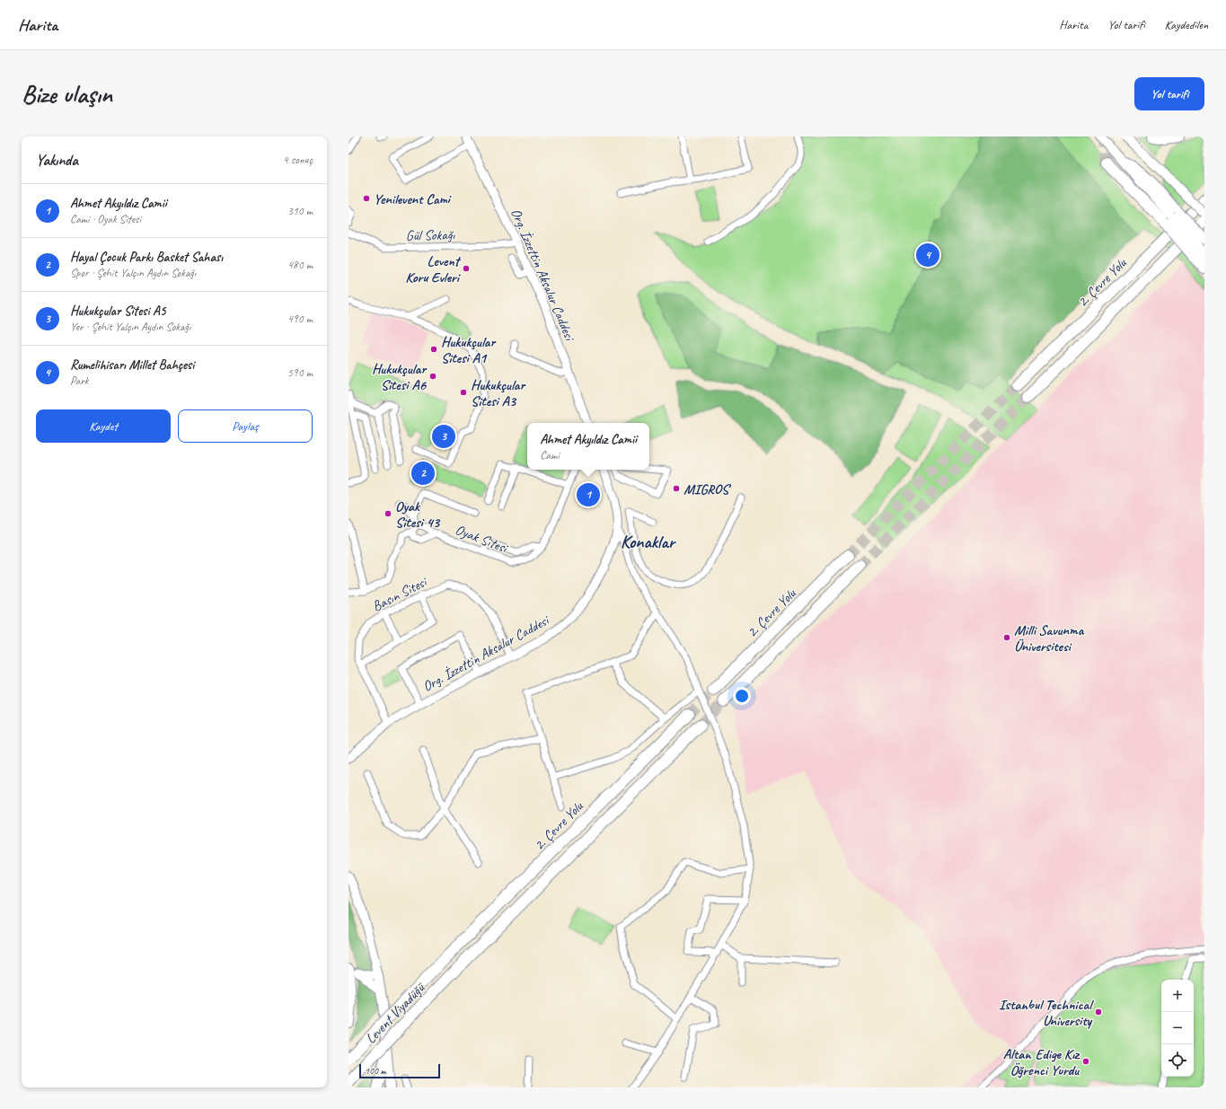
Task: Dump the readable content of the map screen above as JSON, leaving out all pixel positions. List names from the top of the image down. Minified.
{"streets":{"highway":["2. Çevre Yolu","Levent Viyadüğü"],"main road":["Org. İzzettin Aksalur Caddesi"],"street":["Gül Sokağı","Oyak Sitesi","Basın Sitesi"]},"crossings":[["Gül Sokağı","Org. İzzettin Aksalur Caddesi"],["Org. İzzettin Aksalur Caddesi","Basın Sitesi"],["2. Çevre Yolu","Levent Viyadüğü"]],"districts":["Konaklar"],"places":["Yenilevent Cami","Levent Koru Evleri","Hukukçular Sitesi A1","Hukukçular Sitesi A6","Hukukçular Sitesi A3","MIGROS","Oyak Sitesi 43","Milli Savunma Üniversitesi","Istanbul Technical University","Altan Edige Kız Öğrenci Yurdu"],"scale_bar":"100 m","page":{"header":"Harita","nav":["Harita","Yol tarifi","Kaydedilen"],"buttons":["Yol tarifi",["Kaydet","Paylaş"]],"title":"Bize ulaşın","heading":["Yakında","4 sonuç"],"list":[{"mark":"1","name":"Ahmet Akyıldız Camii","note":"Cami · Oyak Sitesi","value":"310 m"},{"mark":"2","name":"Hayal Çocuk Parkı Basket Sahası","note":"Spor · Şehit Yalçın Aydın Sokağı","value":"480 m"},{"mark":"3","name":"Hukukçular Sitesi A5","note":"Yer · Şehit Yalçın Aydın Sokağı","value":"490 m"},{"mark":"4","name":"Rumelihisarı Millet Bahçesi","note":"Park","value":"590 m"}],"pins":["4","3","2","1"],"popup":["Ahmet Akyıldız Camii","Cami"],"map_buttons":["+","−"],"scale":"100 m"}}
